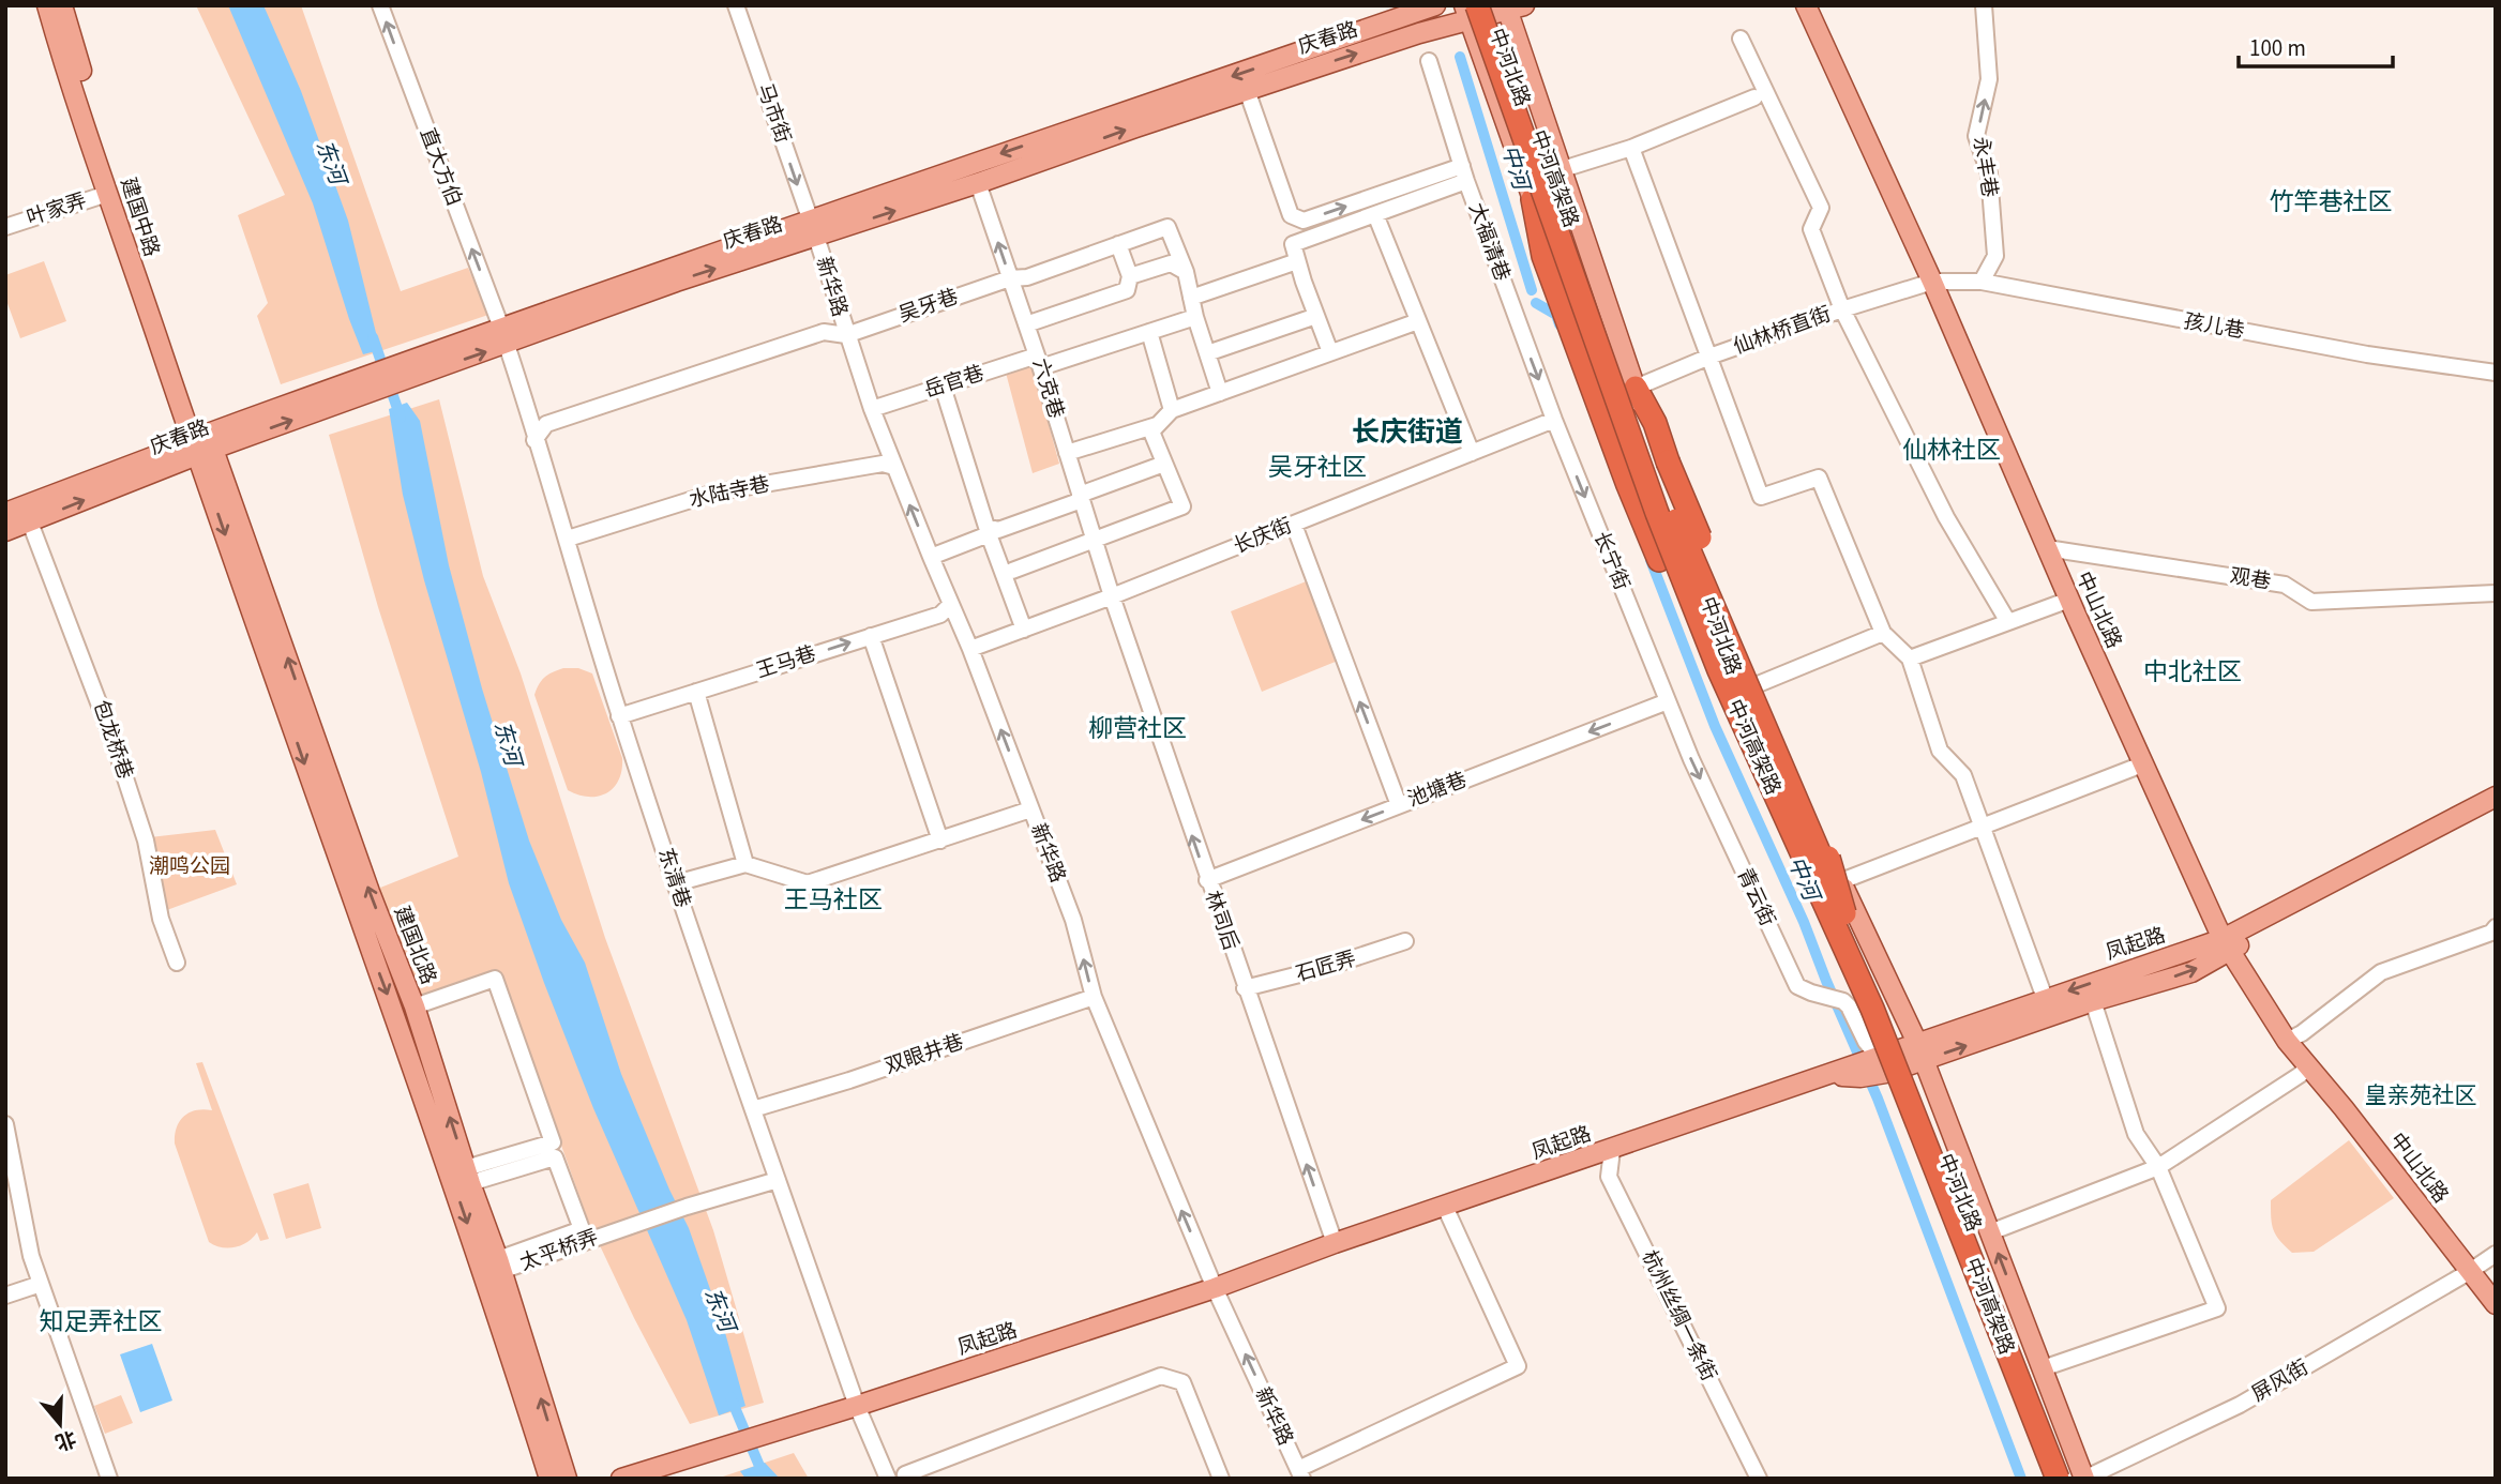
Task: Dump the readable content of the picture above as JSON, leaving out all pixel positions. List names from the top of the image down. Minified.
{"streets":{"highway":["中河高架路"],"main road":["庆春路","中河北路","建国中路","中山北路","凤起路","建国北路"],"street":["马市街","直大方伯","永丰巷","叶家弄","大福清巷","新华路","吴牙巷","孩儿巷","仙林桥直街","岳官巷","六克巷","水陆寺巷","长庆街","长宁街","观巷","王马巷","包龙桥巷","池塘巷","东清巷","青云街","林司后","石匠弄","双眼井巷","太平桥弄","杭州丝绸一条街","屏风街"]},"crossings":[["庆春路","中河北路"],["庆春路","马市街"],["庆春路","直大方伯"],["庆春路","中河高架路"],["庆春路","建国中路"],["庆春路","新华路"],["庆春路","六克巷"],["庆春路","包龙桥巷"],["庆春路","东清巷"],["庆春路","建国北路"],["中河北路","中河高架路"],["中河北路","仙林桥直街"],["中河北路","青云街"],["中河北路","凤起路"],["中河北路","屏风街"],["马市街","新华路"],["直大方伯","东清巷"],["永丰巷","孩儿巷"],["叶家弄","建国中路"],["建国中路","建国北路"],["大福清巷","长庆街"],["大福清巷","长宁街"],["新华路","吴牙巷"],["新华路","岳官巷"],["新华路","水陆寺巷"],["新华路","长庆街"],["新华路","王马巷"],["新华路","凤起路"],["新华路","双眼井巷"],["吴牙巷","六克巷"],["吴牙巷","东清巷"],["孩儿巷","仙林桥直街"],["孩儿巷","中山北路"],["仙林桥直街","中山北路"],["岳官巷","六克巷"],["六克巷","长庆街"],["六克巷","林司后"],["水陆寺巷","东清巷"],["长庆街","长宁街"],["长庆街","林司后"],["长宁街","池塘巷"],["长宁街","青云街"],["观巷","中山北路"],["中山北路","凤起路"],["中山北路","屏风街"],["王马巷","东清巷"],["池塘巷","青云街"],["池塘巷","林司后"],["东清巷","凤起路"],["东清巷","双眼井巷"],["东清巷","太平桥弄"],["青云街","凤起路"],["林司后","凤起路"],["林司后","石匠弄"],["凤起路","杭州丝绸一条街"],["建国北路","太平桥弄"]],"one_way":["马市街","直大方伯","永丰巷","新华路","长宁街","王马巷","池塘巷","青云街","林司后"],"districts":["竹竿巷社区","长庆街道","仙林社区","吴牙社区","中北社区","柳营社区","王马社区","皇亲苑社区","知足弄社区"],"water":["东河","中河"],"parks":["潮鸣公园"],"scale_bar":"100 m","north":"bottom"}
